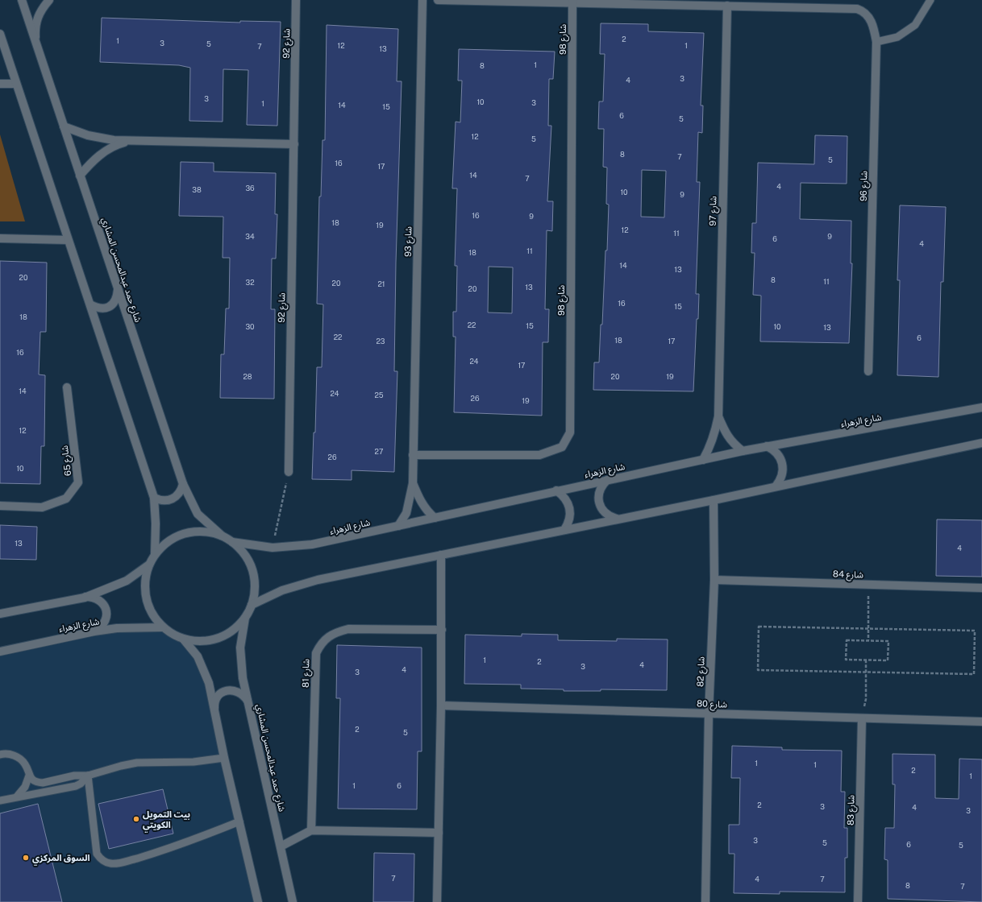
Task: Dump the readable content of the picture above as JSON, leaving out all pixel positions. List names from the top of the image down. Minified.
{"streets":{"street":["شارع 98","شارع 92","شارع 96","شارع 97","شارع 93","شارع حمد عبدالمحسن المشاري","شارع الزهراء","شارع 65","شارع 84","شارع 82","شارع 81","شارع 80","شارع 83"]},"crossings":[["شارع 98","شارع 93"],["شارع 96","شارع 97"],["شارع 97","شارع الزهراء"],["شارع 93","شارع الزهراء"],["شارع حمد عبدالمحسن المشاري","شارع الزهراء"],["شارع 84","شارع 82"],["شارع 82","شارع 80"],["شارع 80","شارع 83"]],"places":["بيت التمويل الكويتي","السوق المركزي"],"house_numbers":["2","1","3","5","12","1","7","13","1","8","3","4","3","10","3","1","14","15","6","5","12","5","8","7","5","16","17","14","7","4","36","38","10","9","16","9","18","19","12","11","34","9","6","4","11","18","14","13","20","8","11","32","20","21","13","20","16","15","18","22","15","30","10","13","22","6","18","23","17","16","24","17","28","20","19","14","24","25","26","19","12","27","26","10","13","4","1","2","4","3","4","3","2","5","1","1","2","1","1","6","2","3","4","3","3","5","6","5","7","4","7","8","7"]}
